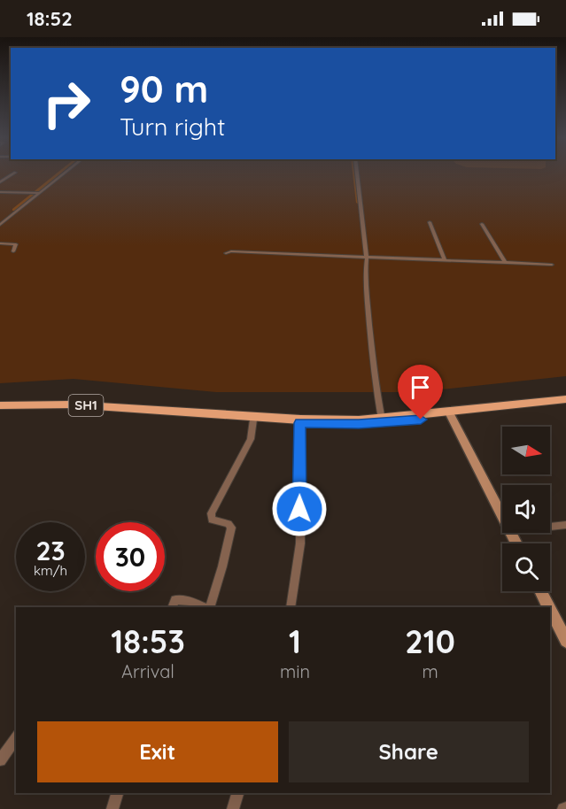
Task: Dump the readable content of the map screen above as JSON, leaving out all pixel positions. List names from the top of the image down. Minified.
{"streets":{"main road":["SH1"]},"north":"right","page":{"status":"18:52","turn":["90 m","Turn right"],"speed":"23 km/h","limit":"30","eta":["18:53","Arrival","1","min","210","m"],"buttons":["Exit","Share"]}}
